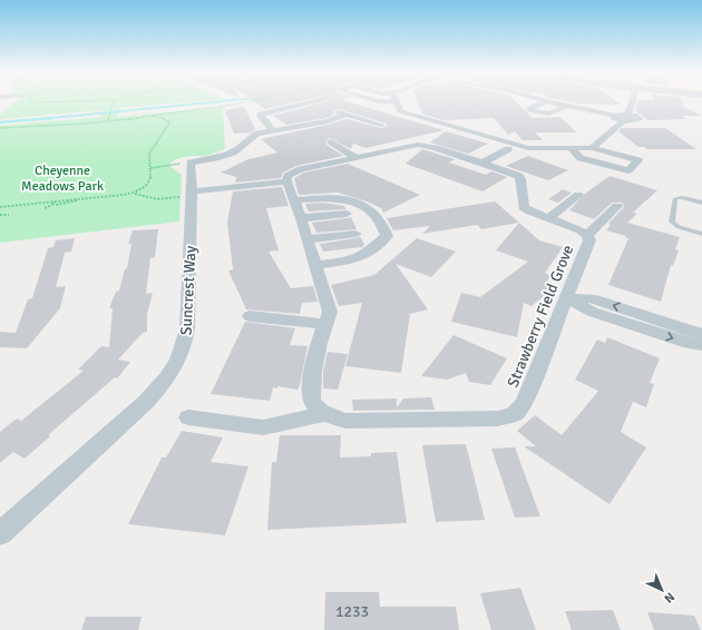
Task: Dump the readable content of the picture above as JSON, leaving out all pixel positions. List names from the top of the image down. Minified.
{"streets":{"street":["Suncrest Way","Strawberry Field Grove"]},"parks":["Cheyenne Meadows Park"],"house_numbers":["1233"],"north":"bottom right"}
